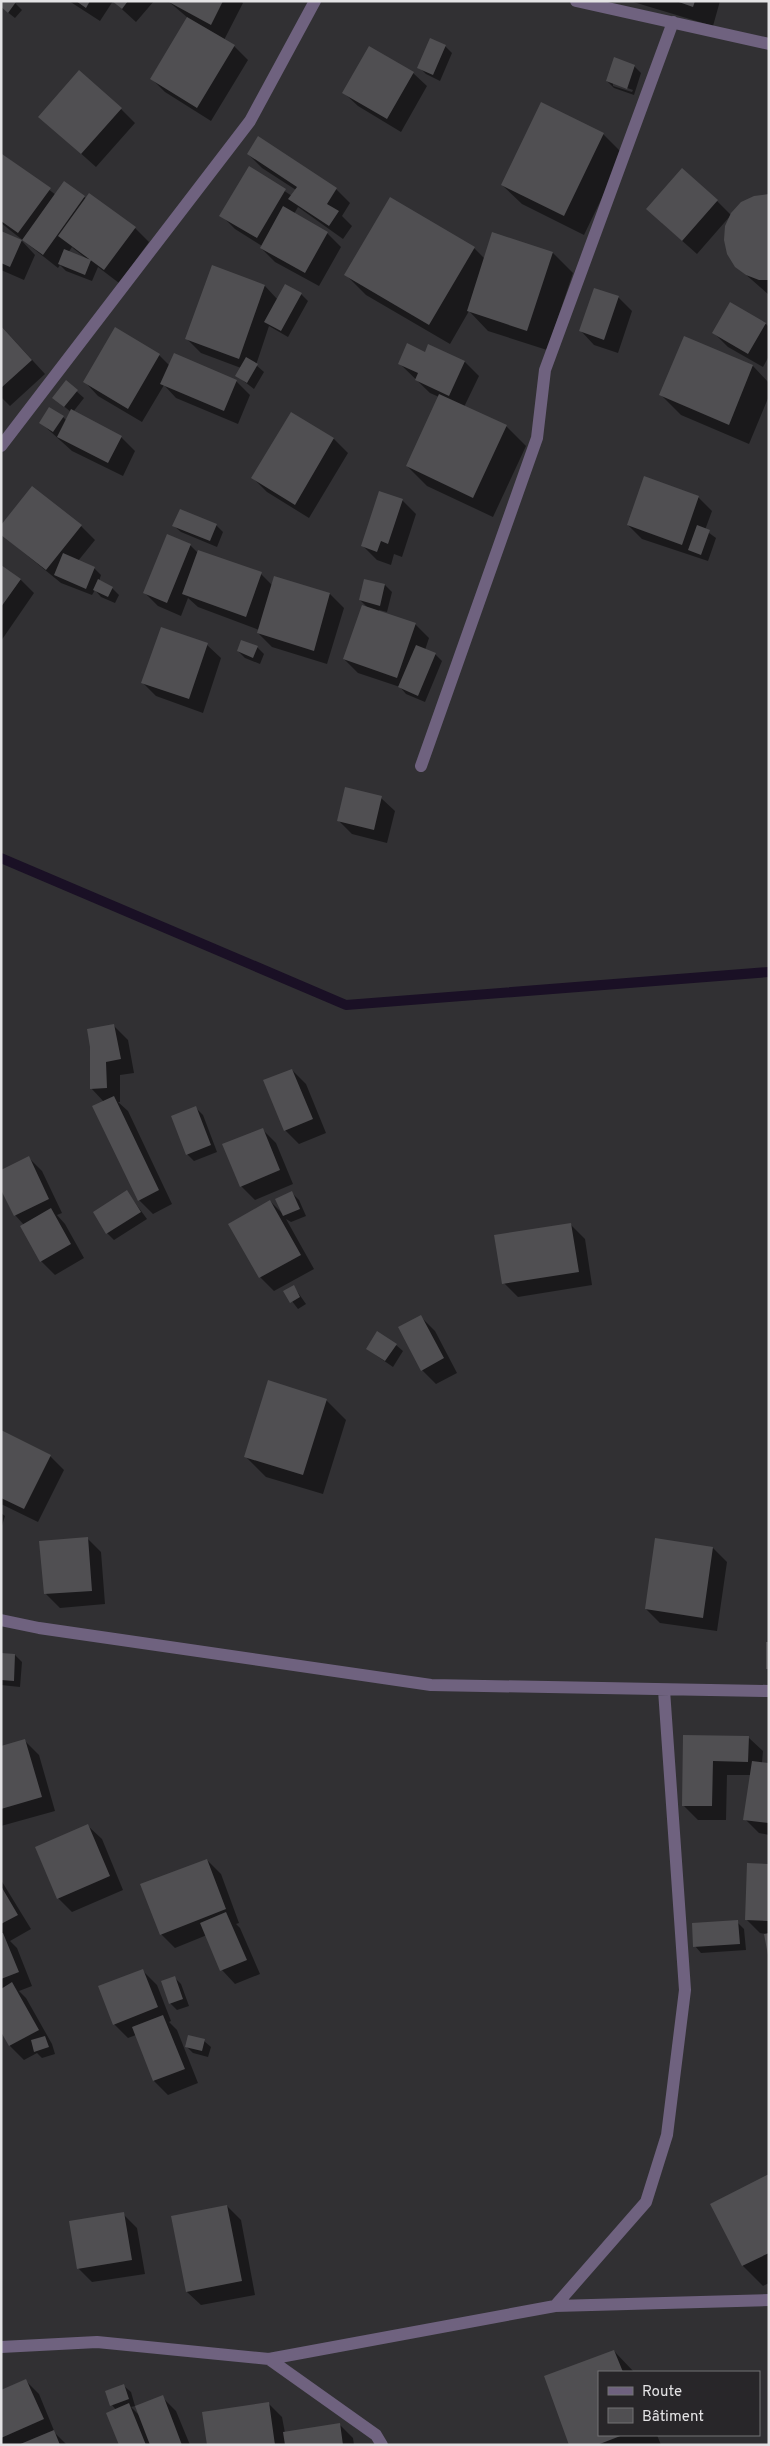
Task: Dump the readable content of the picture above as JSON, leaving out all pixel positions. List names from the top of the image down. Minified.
{"legend":["Route","Bâtiment"]}
